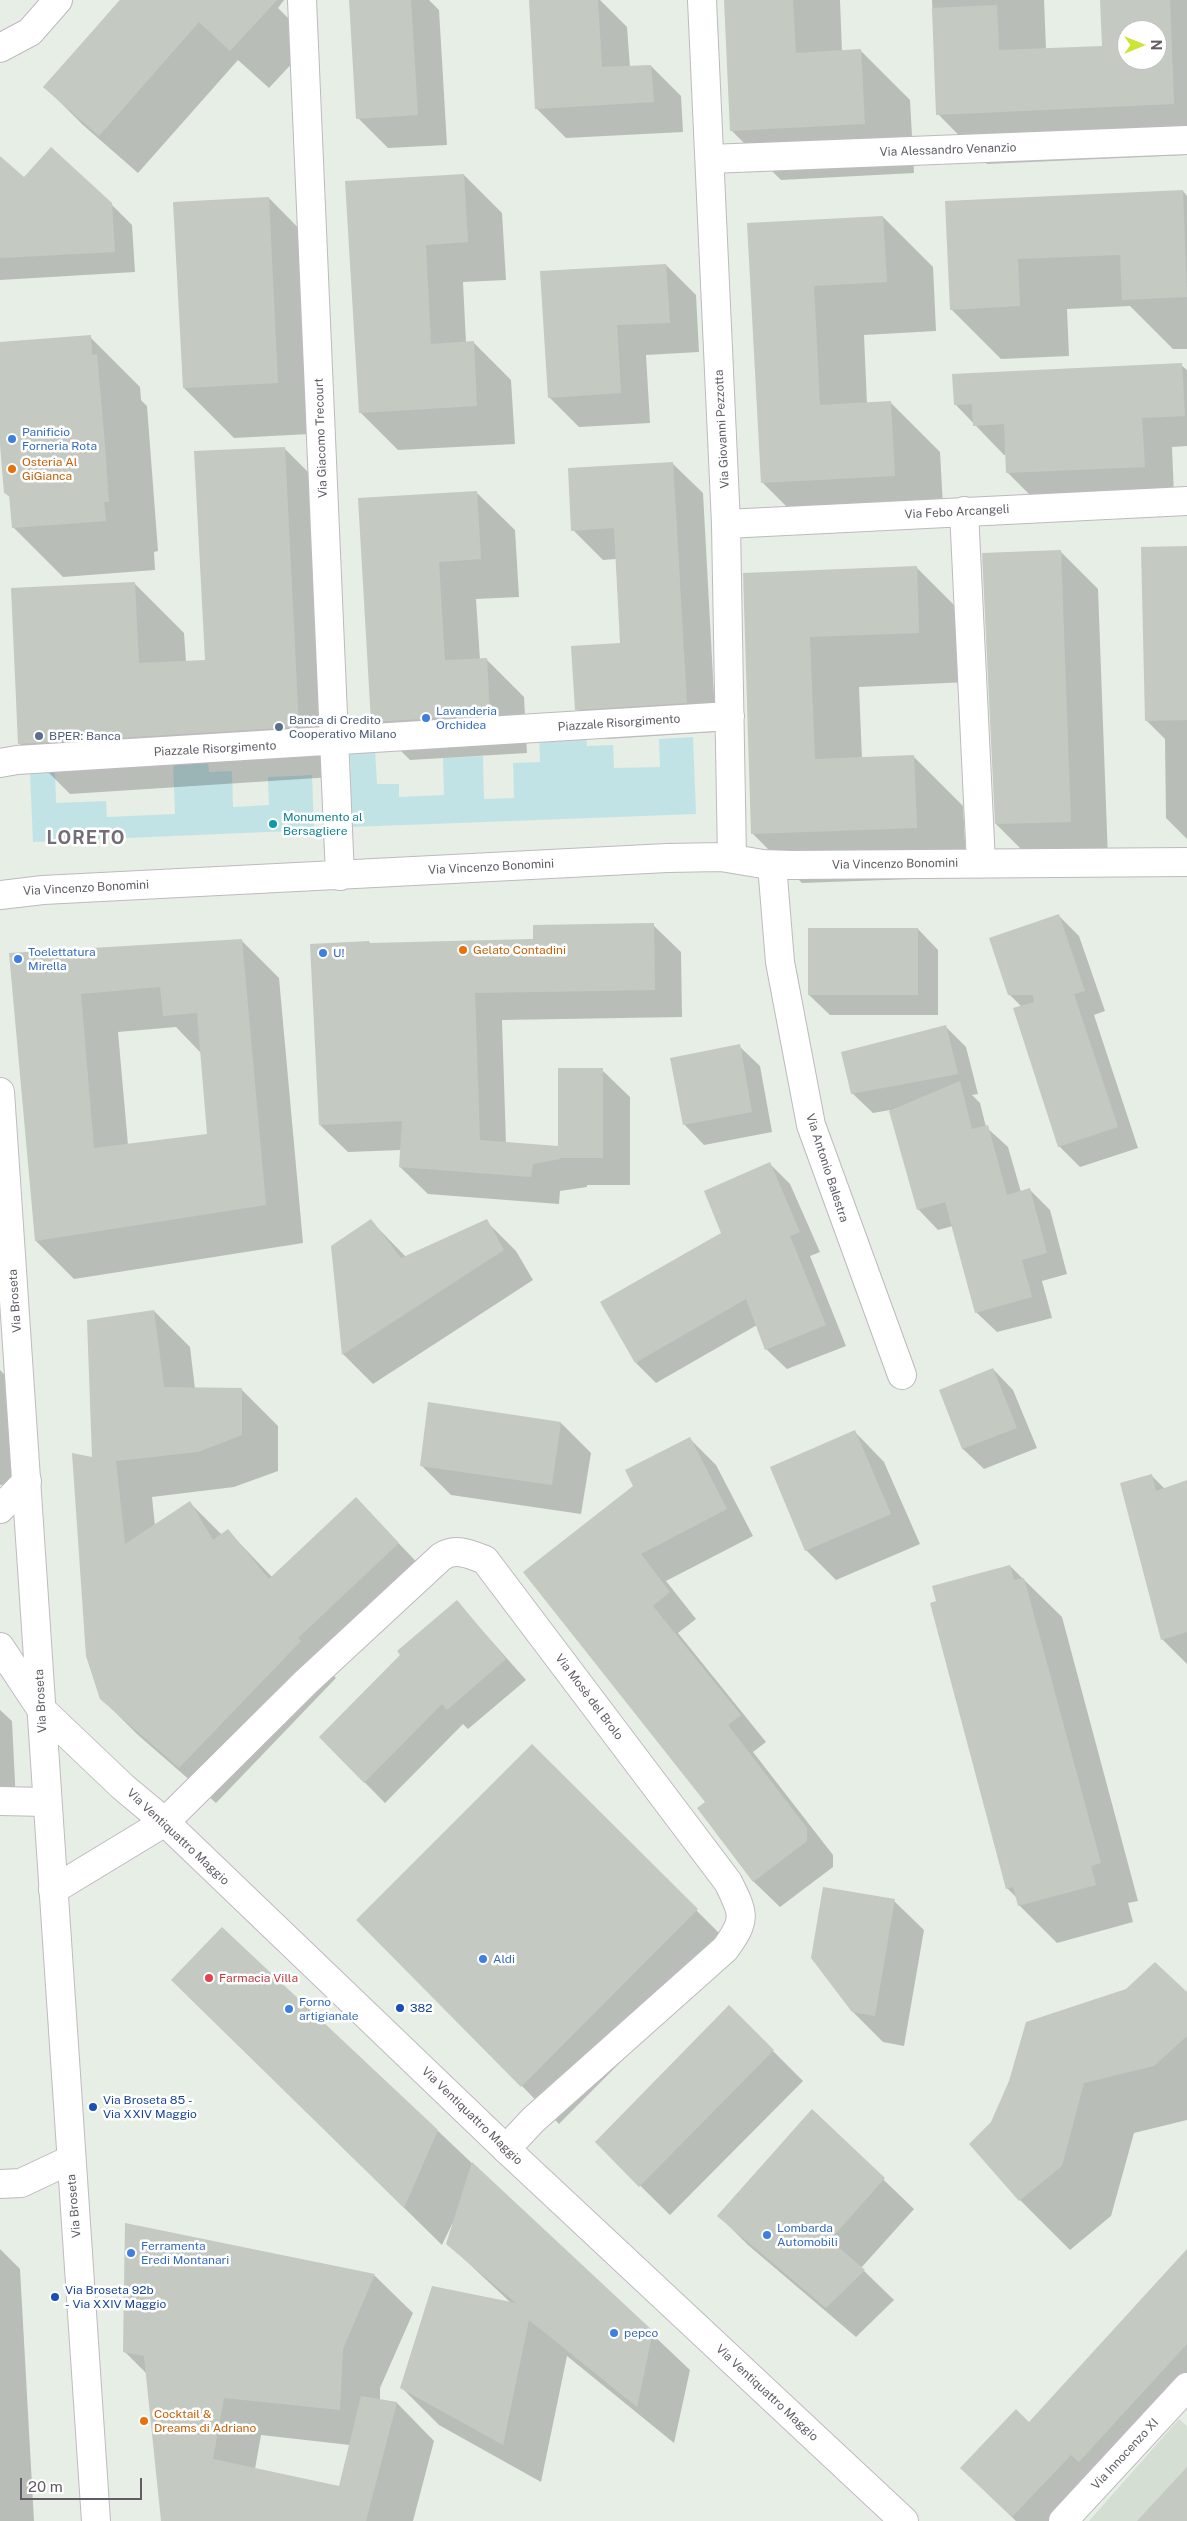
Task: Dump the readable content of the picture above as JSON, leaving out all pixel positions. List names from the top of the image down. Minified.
{"streets":{"street":["Via Alessandro Venanzio","Via Giovanni Pezzotta","Via Giacomo Trecourt","Via Febo Arcangeli","Piazzale Risorgimento","Via Vincenzo Bonomini","Via Antonio Balestra","Via Broseta","Via Mosè del Brolo","Via Ventiquattro Maggio","Via Innocenzo XI"]},"crossings":[["Via Alessandro Venanzio","Via Giovanni Pezzotta"],["Via Giovanni Pezzotta","Via Febo Arcangeli"],["Via Giovanni Pezzotta","Piazzale Risorgimento"],["Via Giovanni Pezzotta","Via Vincenzo Bonomini"],["Via Giacomo Trecourt","Piazzale Risorgimento"],["Via Giacomo Trecourt","Via Vincenzo Bonomini"],["Via Vincenzo Bonomini","Via Antonio Balestra"],["Via Broseta","Via Ventiquattro Maggio"],["Via Mosè del Brolo","Via Ventiquattro Maggio"]],"districts":["LORETO"],"places":["Panificio Forneria Rota","Osteria Al GiGianca","Lavanderia Orchidea","Banca di Credito Cooperativo Milano","BPER: Banca","Monumento al Bersagliere","Gelato Contadini","U!","Toelettatura Mirella","Aldi","Farmacia Villa","382","Forno artigianale","Via Broseta 85 - Via XXIV Maggio","Lombarda Automobili","Ferramenta Eredi Montanari","Via Broseta 92b - Via XXIV Maggio","pepco","Cocktail & Dreams di Adriano"],"scale_bar":"20 m","north":"right"}
